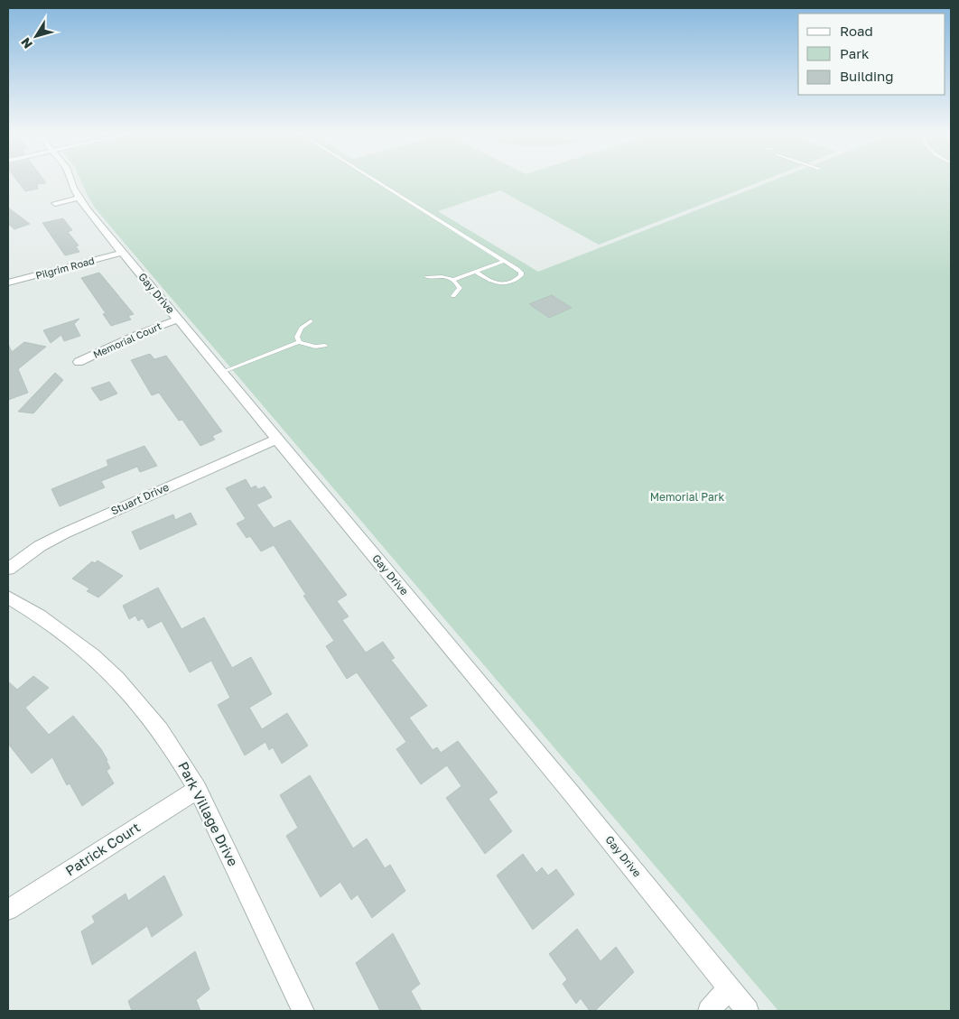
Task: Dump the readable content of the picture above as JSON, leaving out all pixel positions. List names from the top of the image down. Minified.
{"streets":{"street":["Pilgrim Road","Gay Drive","Memorial Court","Stuart Drive","Park Village Drive","Patrick Court"]},"crossings":[["Pilgrim Road","Gay Drive"],["Gay Drive","Memorial Court"],["Gay Drive","Stuart Drive"],["Park Village Drive","Patrick Court"]],"parks":["Memorial Park"],"legend":["Road","Park","Building"],"north":"bottom left"}
